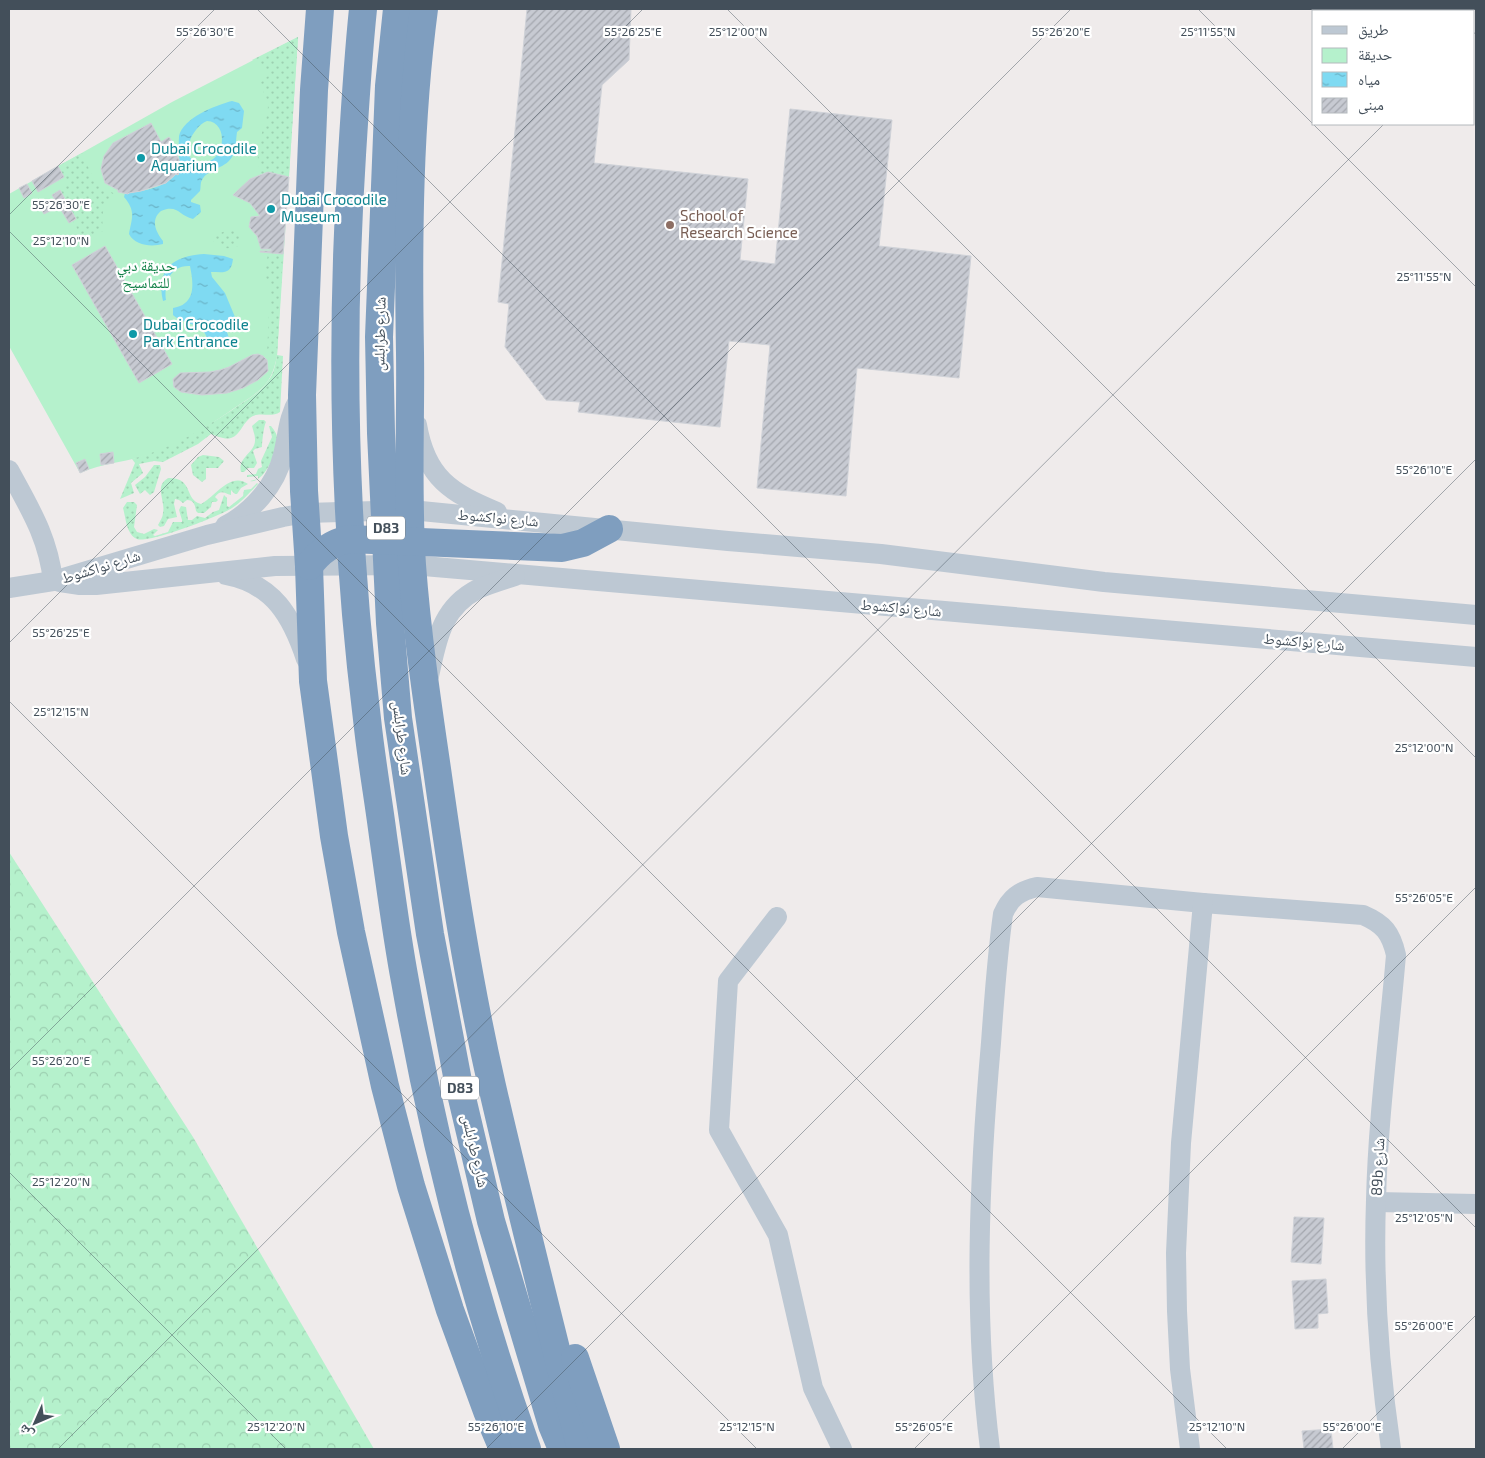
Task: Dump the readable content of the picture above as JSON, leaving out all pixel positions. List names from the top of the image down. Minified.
{"streets":{"highway":["شارع طرابلس","D83"],"street":["شارع نواكشوط","89b شارع"]},"parks":["حديقة دبي للتماسيح"],"places":["Dubai Crocodile Aquarium","Dubai Crocodile Museum","School of Research Science","Dubai Crocodile Park Entrance"],"legend":["طريق","حديقة","مياه","مبنى"],"north":"bottom left","coordinates":["55°26'30\"E","55°26'25\"E","25°12'00\"N","55°26'20\"E","25°11'55\"N","25°12'10\"N","55°26'10\"E","25°12'15\"N","55°26'05\"E","25°12'20\"N","25°12'05\"N","55°26'00\"E"]}
